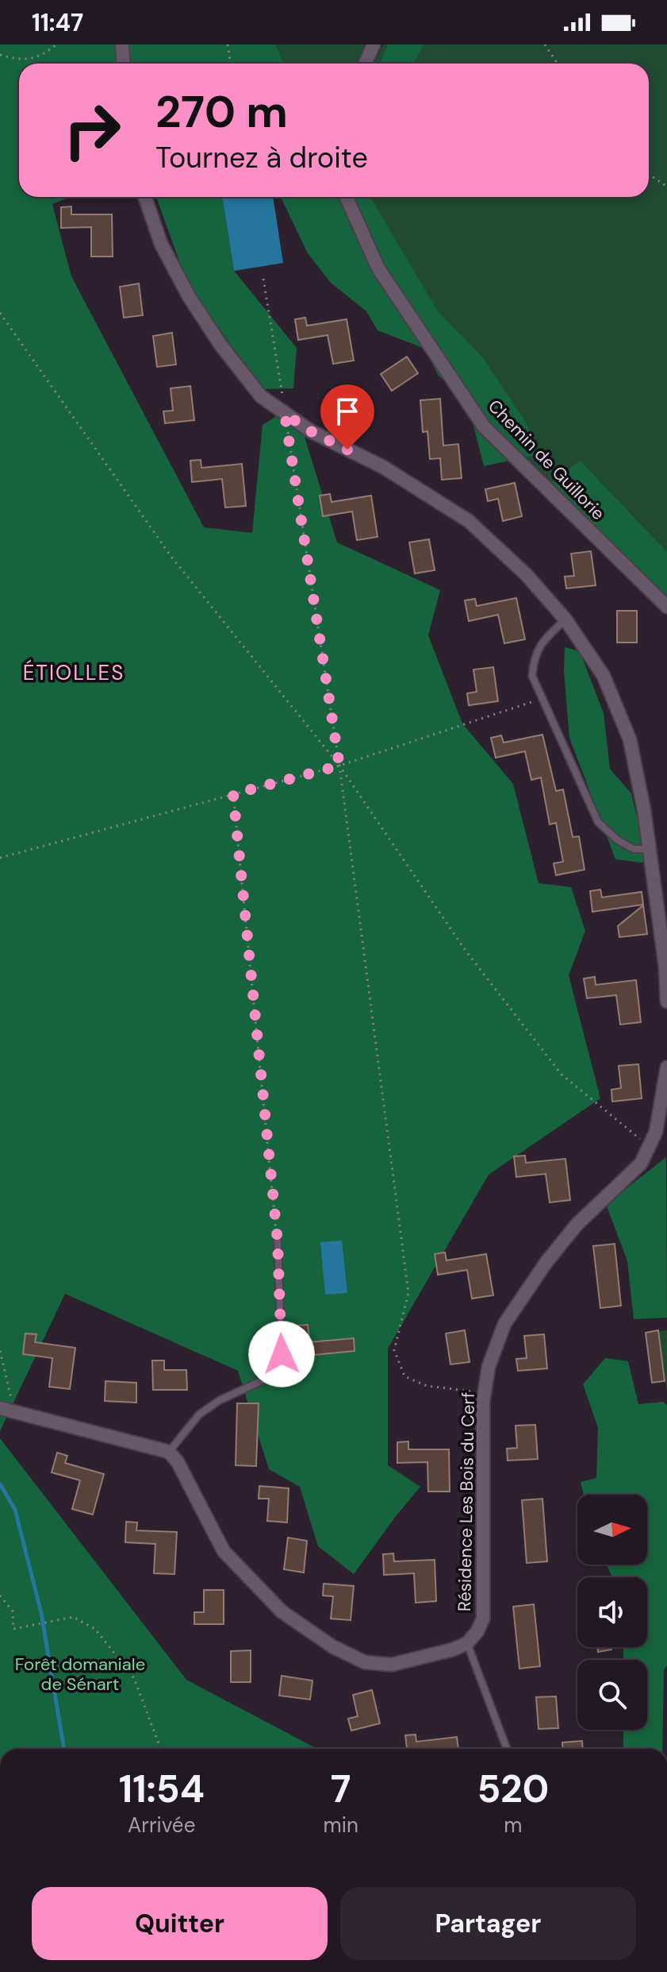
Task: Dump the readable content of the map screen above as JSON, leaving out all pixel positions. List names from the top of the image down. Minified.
{"streets":{"street":["Chemin de Guillorie","Résidence Les Bois du Cerf"]},"districts":["ÉTIOLLES"],"parks":["Forêt domaniale de Sénart"],"north":"right","page":{"status":"11:47","turn":["270 m","Tournez à droite"],"eta":["11:54","Arrivée","7","min","520","m"],"buttons":["Quitter","Partager"]}}
